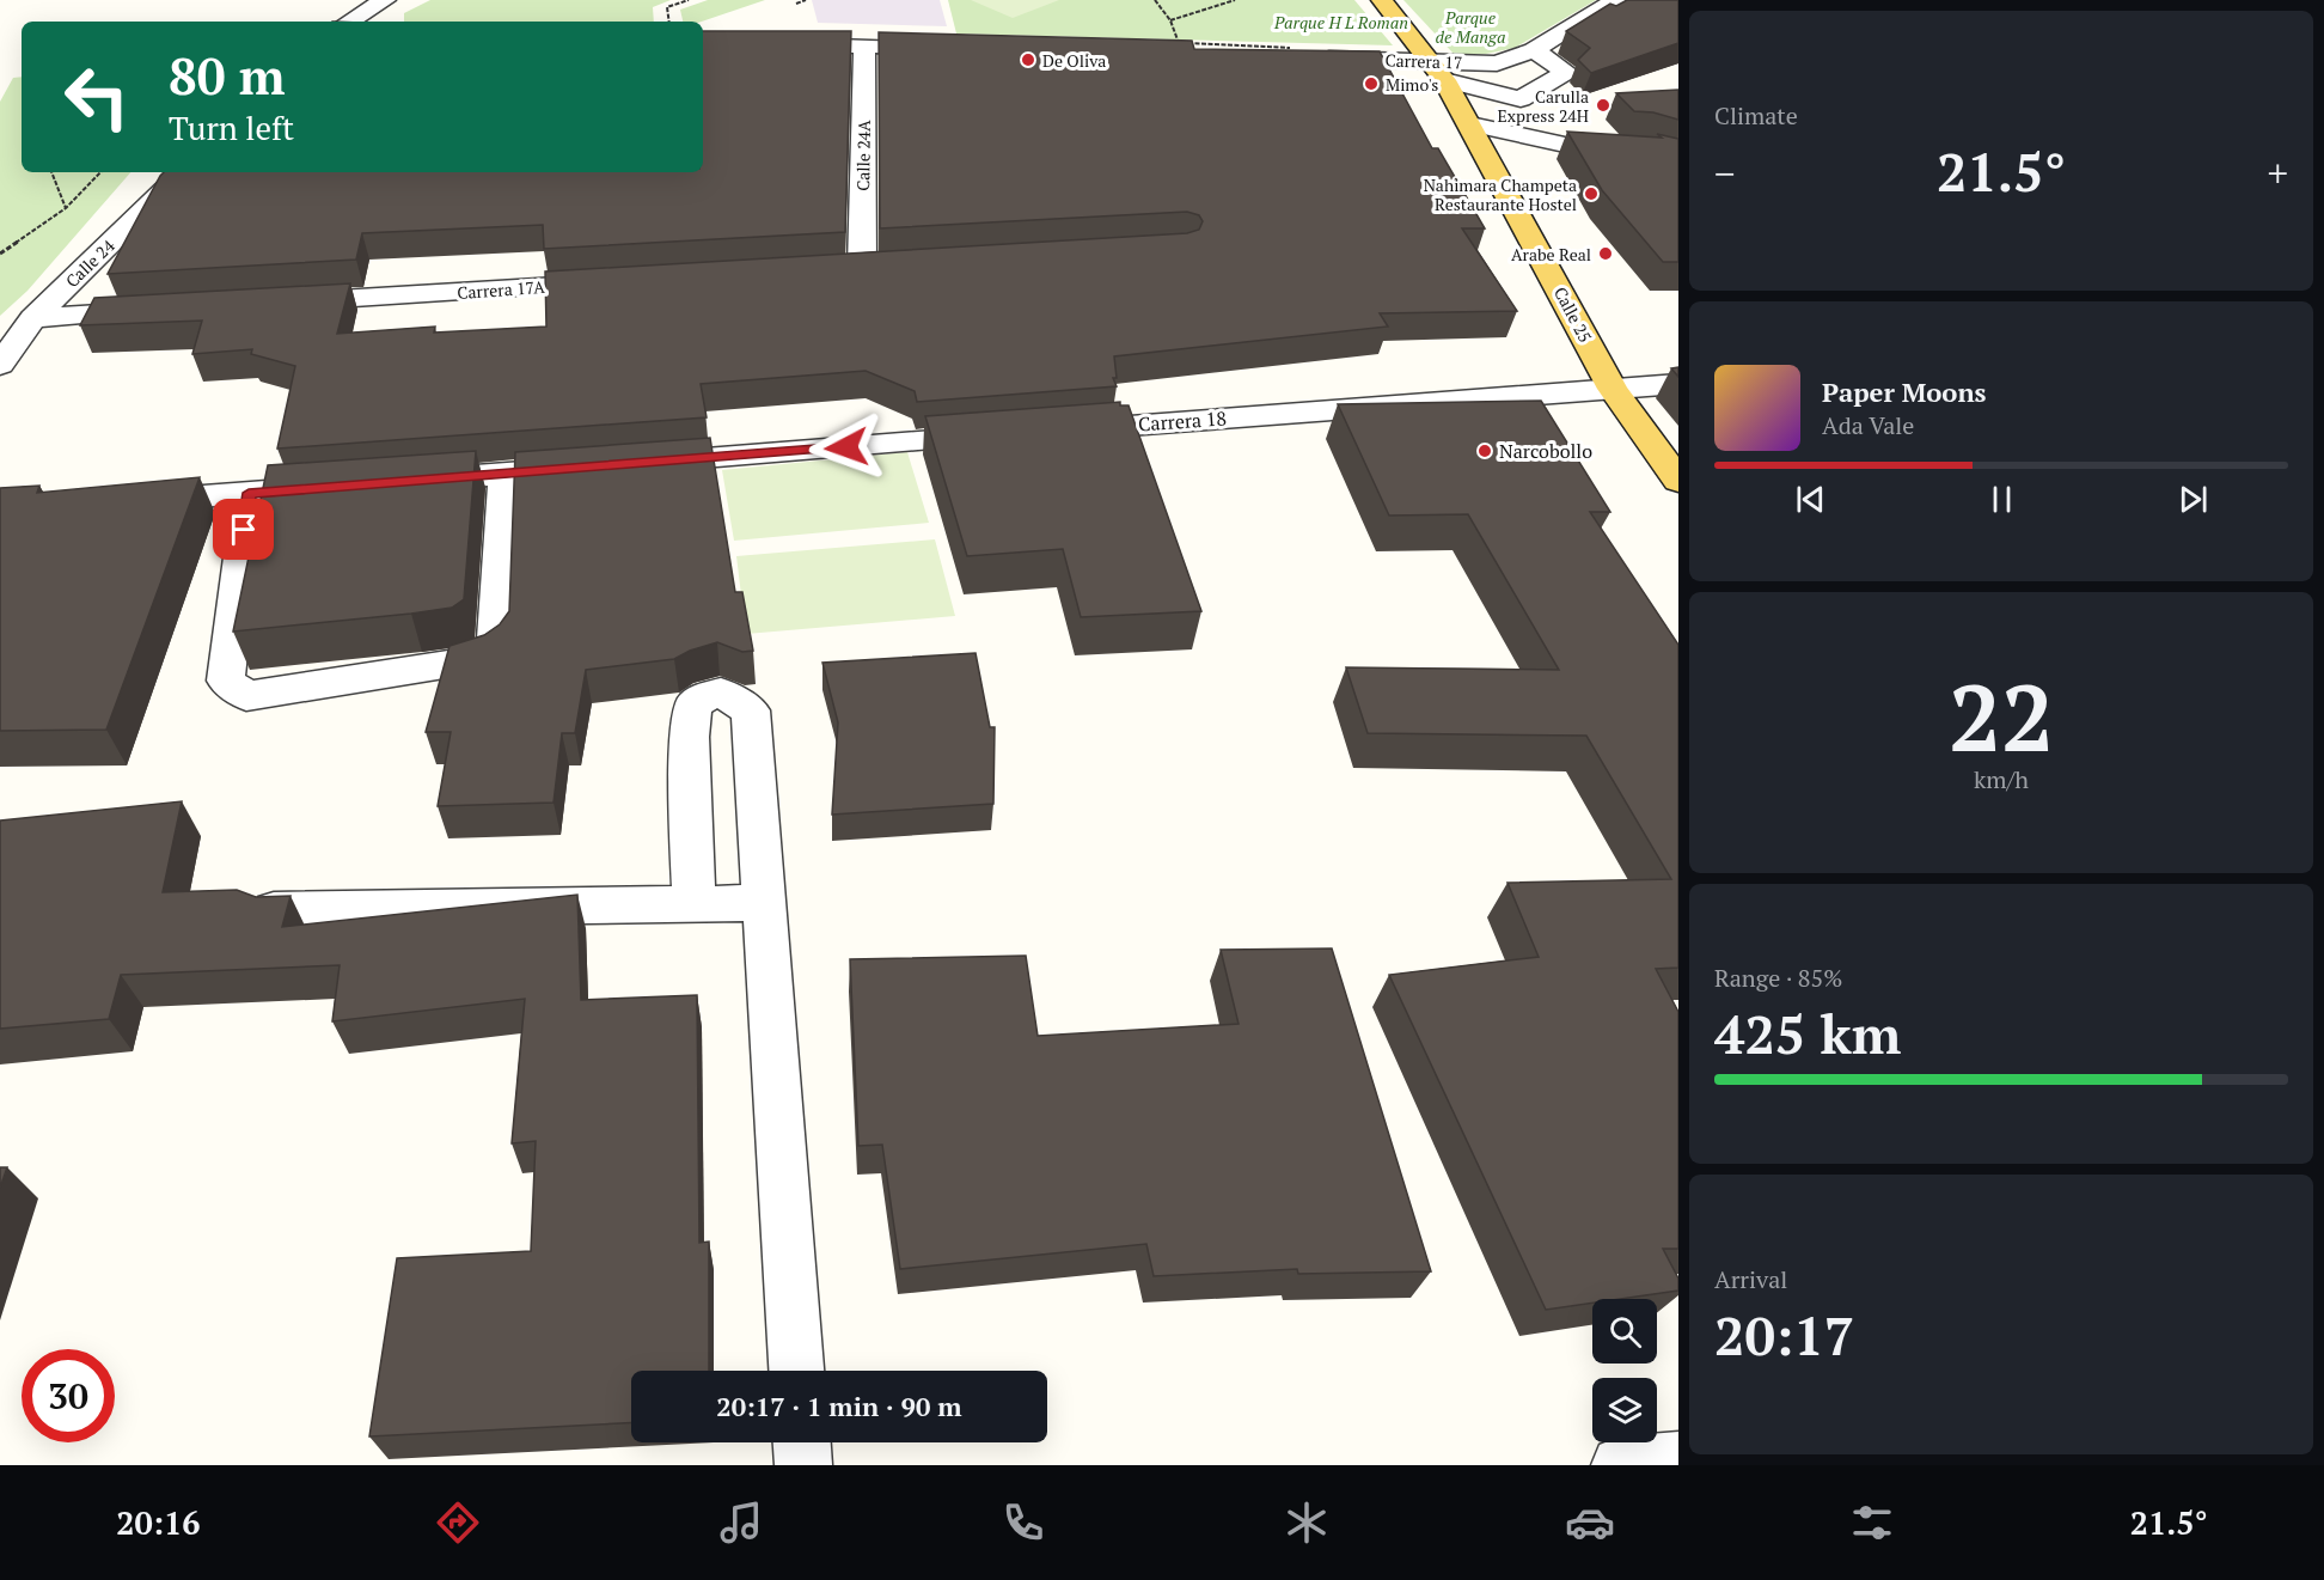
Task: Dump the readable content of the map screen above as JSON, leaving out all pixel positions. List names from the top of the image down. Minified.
{"streets":{"main road":["Calle 25"],"street":["Carrera 17","Calle 24A","Calle 24","Carrera 17A","Carrera 18"]},"crossings":[["Carrera 17","Calle 25"],["Calle 25","Carrera 18"]],"parks":["Parque de Manga","Parque H L Roman"],"places":["De Oliva","Mimo's","Carulla Express 24H","Nahimara Champeta Restaurante Hostel","Arabe Real","Narcobollo"],"page":{"tile":["Climate",["22","km/h"],["Range · 85%","425 km"],["Arrival","20:17"]],"turn":["80 m","Turn left"],"heat":["−","21.5°","+"],"song":["Paper Moons","Ada Vale"],"limit":"30","trip":"20:17 · 1 min · 90 m","tabs":["20:16","21.5°"]}}
